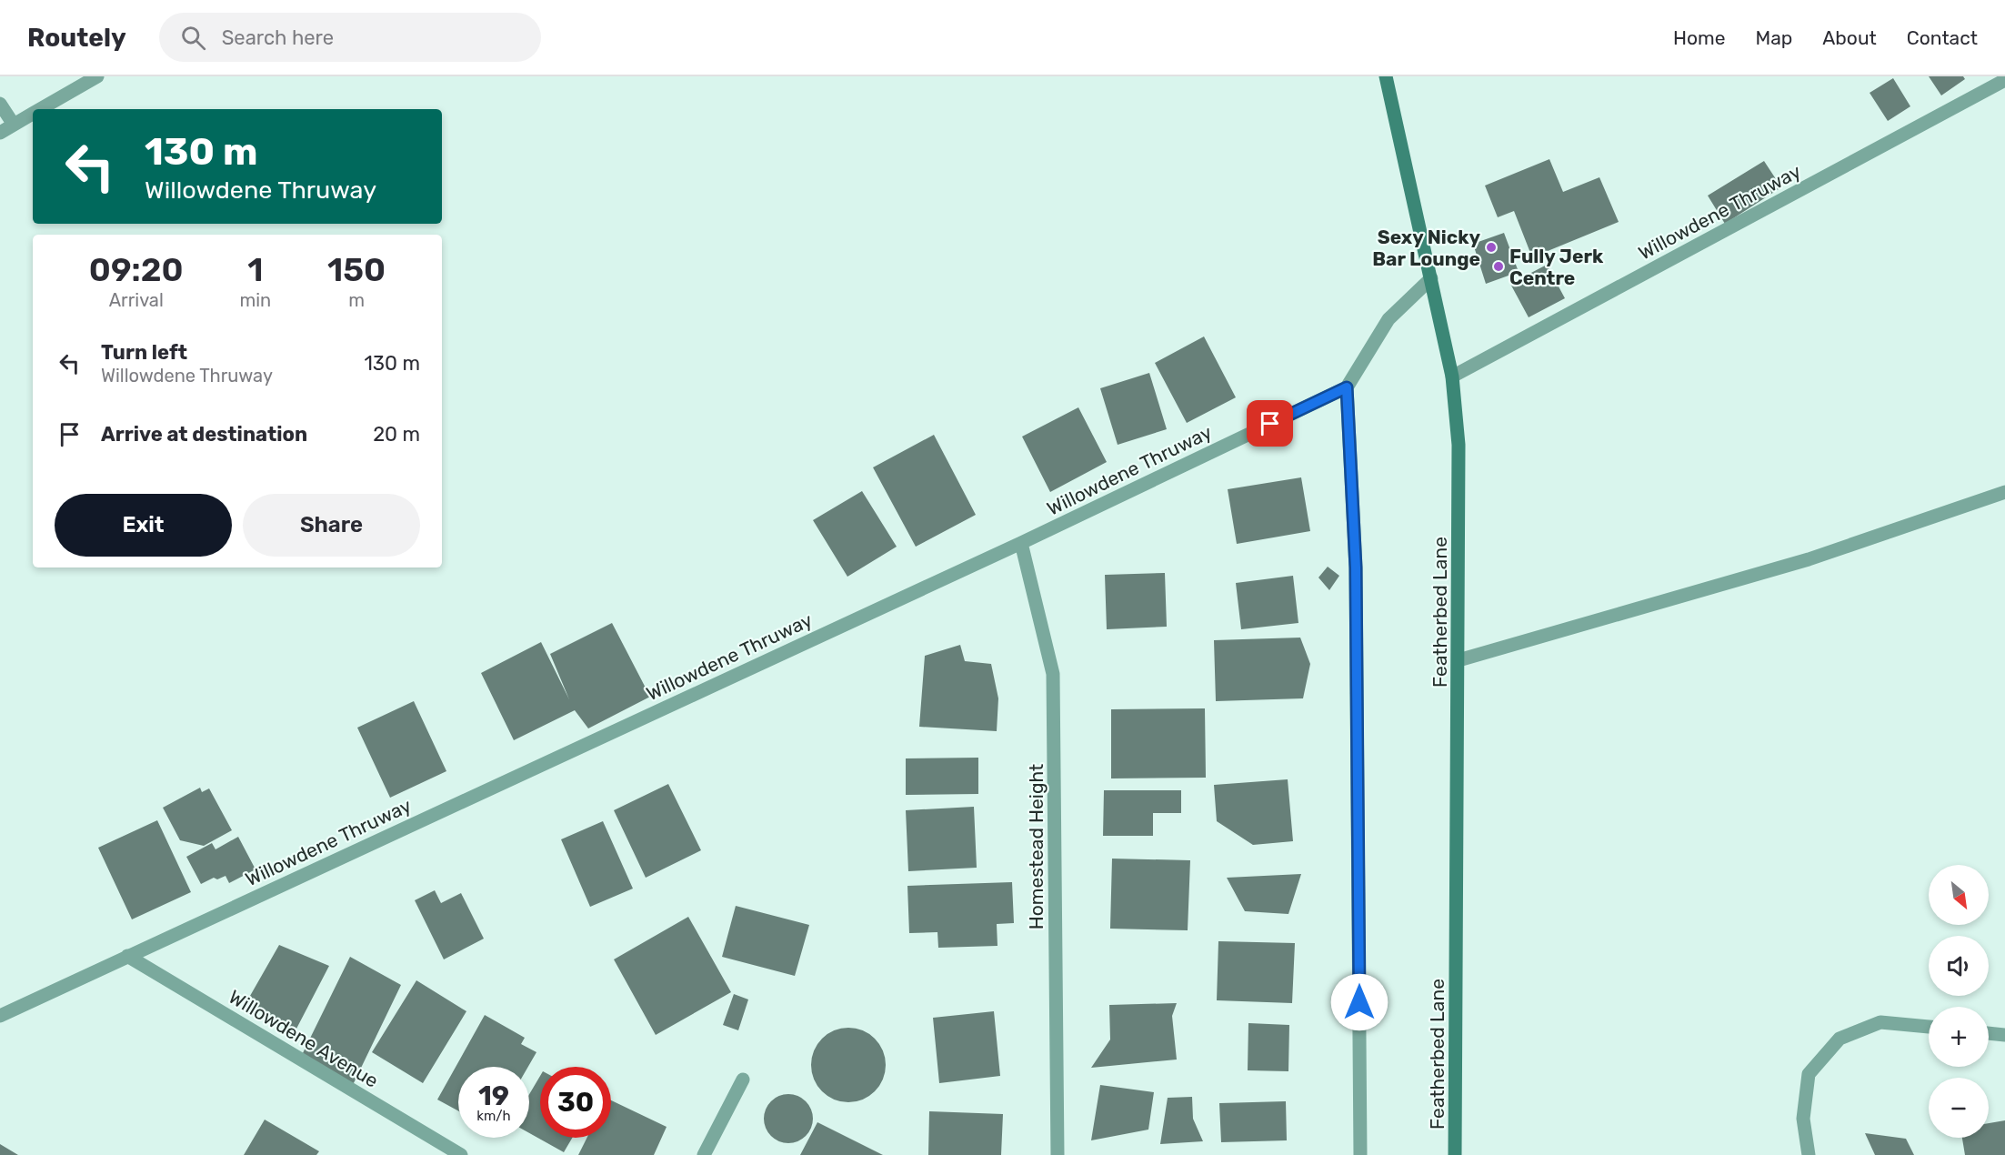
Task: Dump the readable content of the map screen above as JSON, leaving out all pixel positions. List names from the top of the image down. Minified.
{"streets":{"main road":["Featherbed Lane"],"street":["Willowdene Thruway","Homestead Height","Willowdene Avenue"]},"crossings":[["Willowdene Thruway","Featherbed Lane"],["Willowdene Thruway","Homestead Height"],["Willowdene Thruway","Willowdene Avenue"]],"places":["Sexy Nicky Bar Lounge","Fully Jerk Centre"],"north":"bottom right","page":{"header":"Routely","search":"Search here","nav":["Home","Map","About","Contact"],"turn":["130 m","Willowdene Thruway"],"eta":["09:20","Arrival","1","min","150","m"],"list":[{"name":"Turn left","note":"Willowdene Thruway","value":"130 m"},{"name":"Arrive at destination","value":"20 m"}],"buttons":["Exit","Share"],"map_buttons":["+","−"],"speed":"19 km/h","limit":"30"}}
